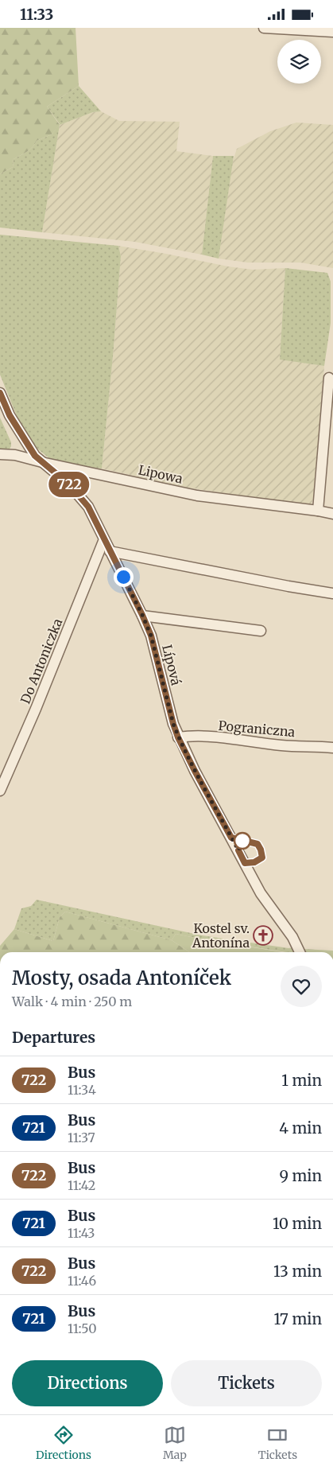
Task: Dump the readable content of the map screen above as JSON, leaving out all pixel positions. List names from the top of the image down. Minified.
{"streets":{"street":["Lipowa","Do Antoniczka","Lípová","Pograniczna"]},"crossings":[["Lipowa","Lípová"],["Do Antoniczka","Lípová"],["Lípová","Pograniczna"]],"places":{"church":["Kostel sv. Antonína"]},"lines":["bus line 722"],"page":{"status":"11:33","on_map":"722","heading":[["Mosty, osada Antoníček","Walk · 4 min · 250 m"],"Departures"],"list":[{"mark":"722","name":"Bus","note":"11:34","value":"1 min"},{"mark":"721","name":"Bus","note":"11:37","value":"4 min"},{"mark":"722","name":"Bus","note":"11:42","value":"9 min"},{"mark":"721","name":"Bus","note":"11:43","value":"10 min"},{"mark":"722","name":"Bus","note":"11:46","value":"13 min"},{"mark":"721","name":"Bus","note":"11:50","value":"17 min"}],"buttons":["Directions","Tickets"],"tabs":["Directions","Map","Tickets"]}}
